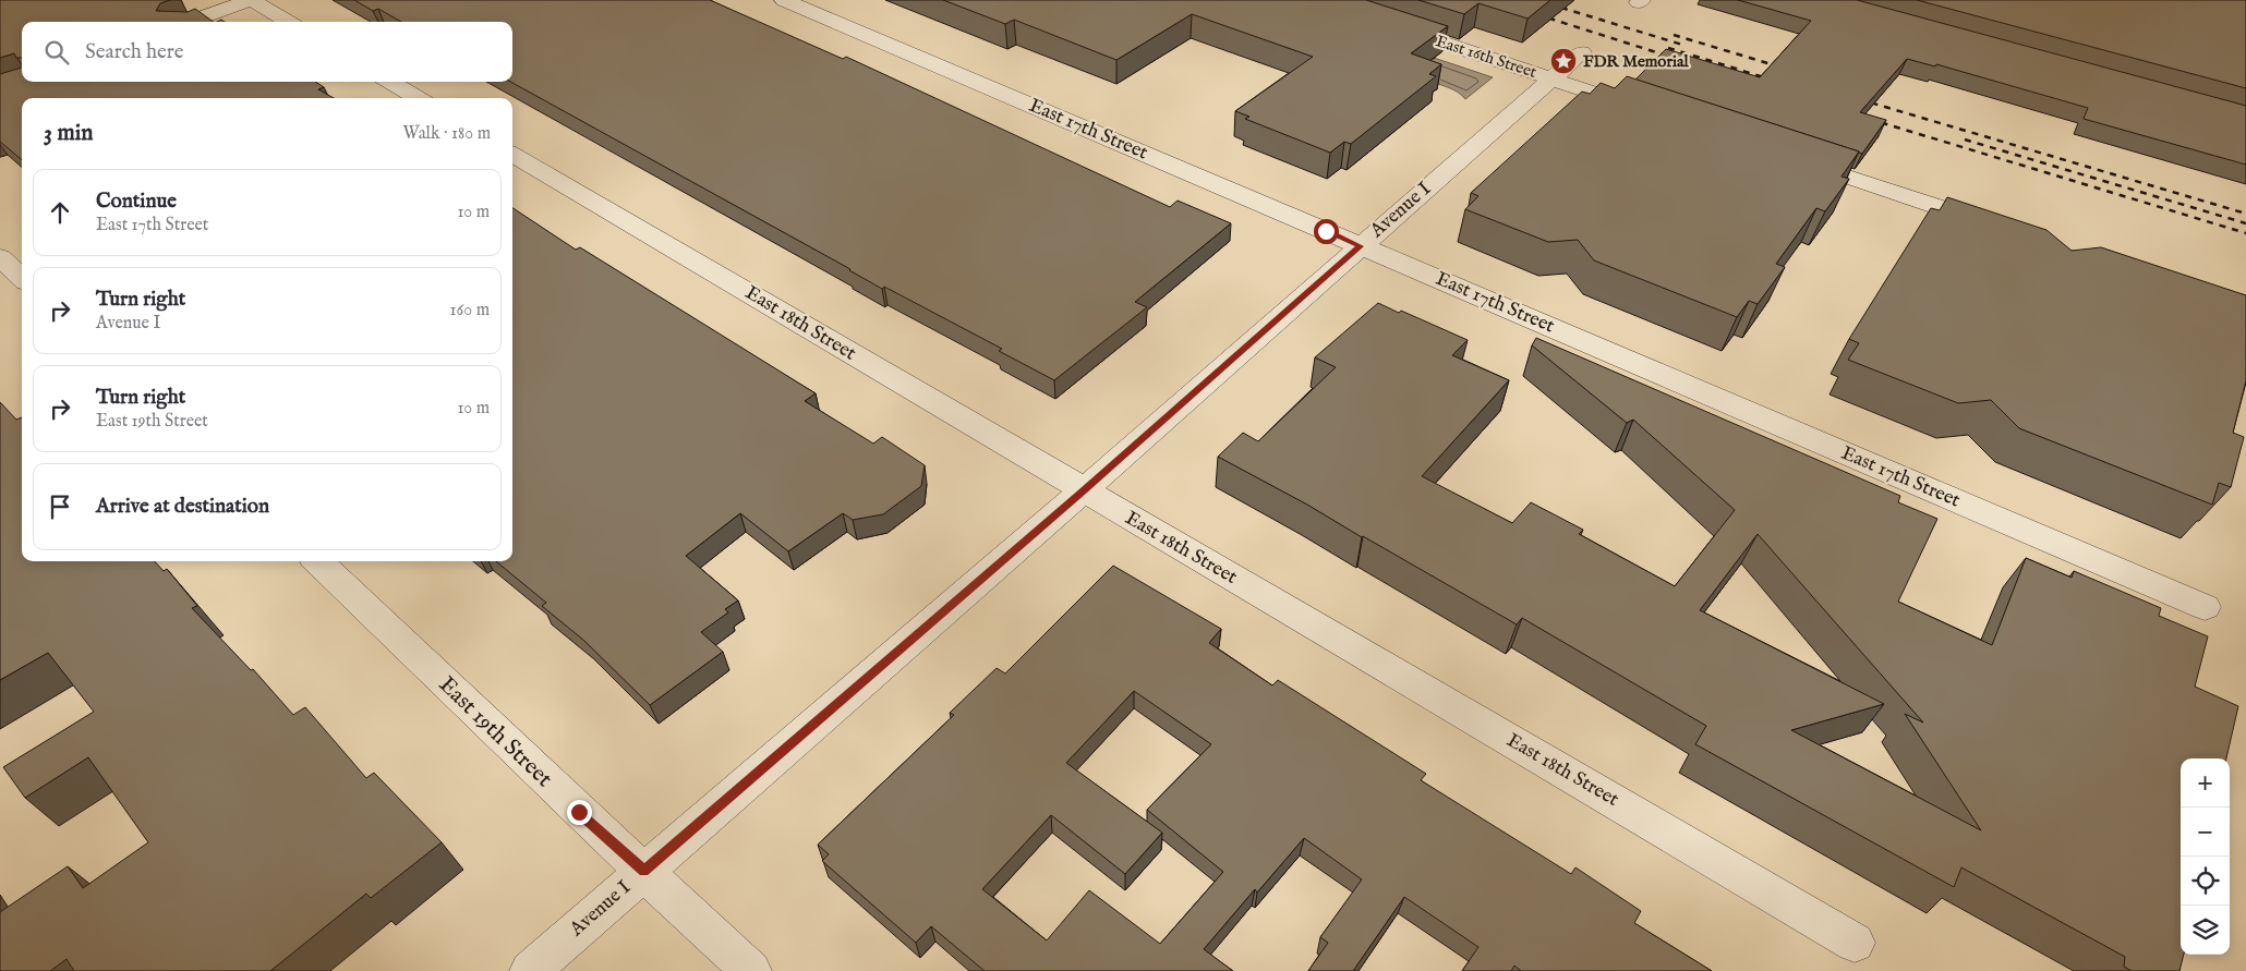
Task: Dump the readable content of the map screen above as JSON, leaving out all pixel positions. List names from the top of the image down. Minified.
{"streets":{"street":["East 16th Street","East 17th Street","Avenue I","East 18th Street","East 19th Street"]},"crossings":[["East 16th Street","Avenue I"],["East 17th Street","Avenue I"],["Avenue I","East 18th Street"],["Avenue I","East 19th Street"]],"places":{"place":["FDR Memorial"]},"page":{"search":"Search here","heading":["3 min","Walk · 180 m"],"list":[["Continue","East 17th Street","10 m"],["Turn right","Avenue I","160 m"],["Turn right","East 19th Street","10 m"],"Arrive at destination"],"map_buttons":["+","−"]}}
